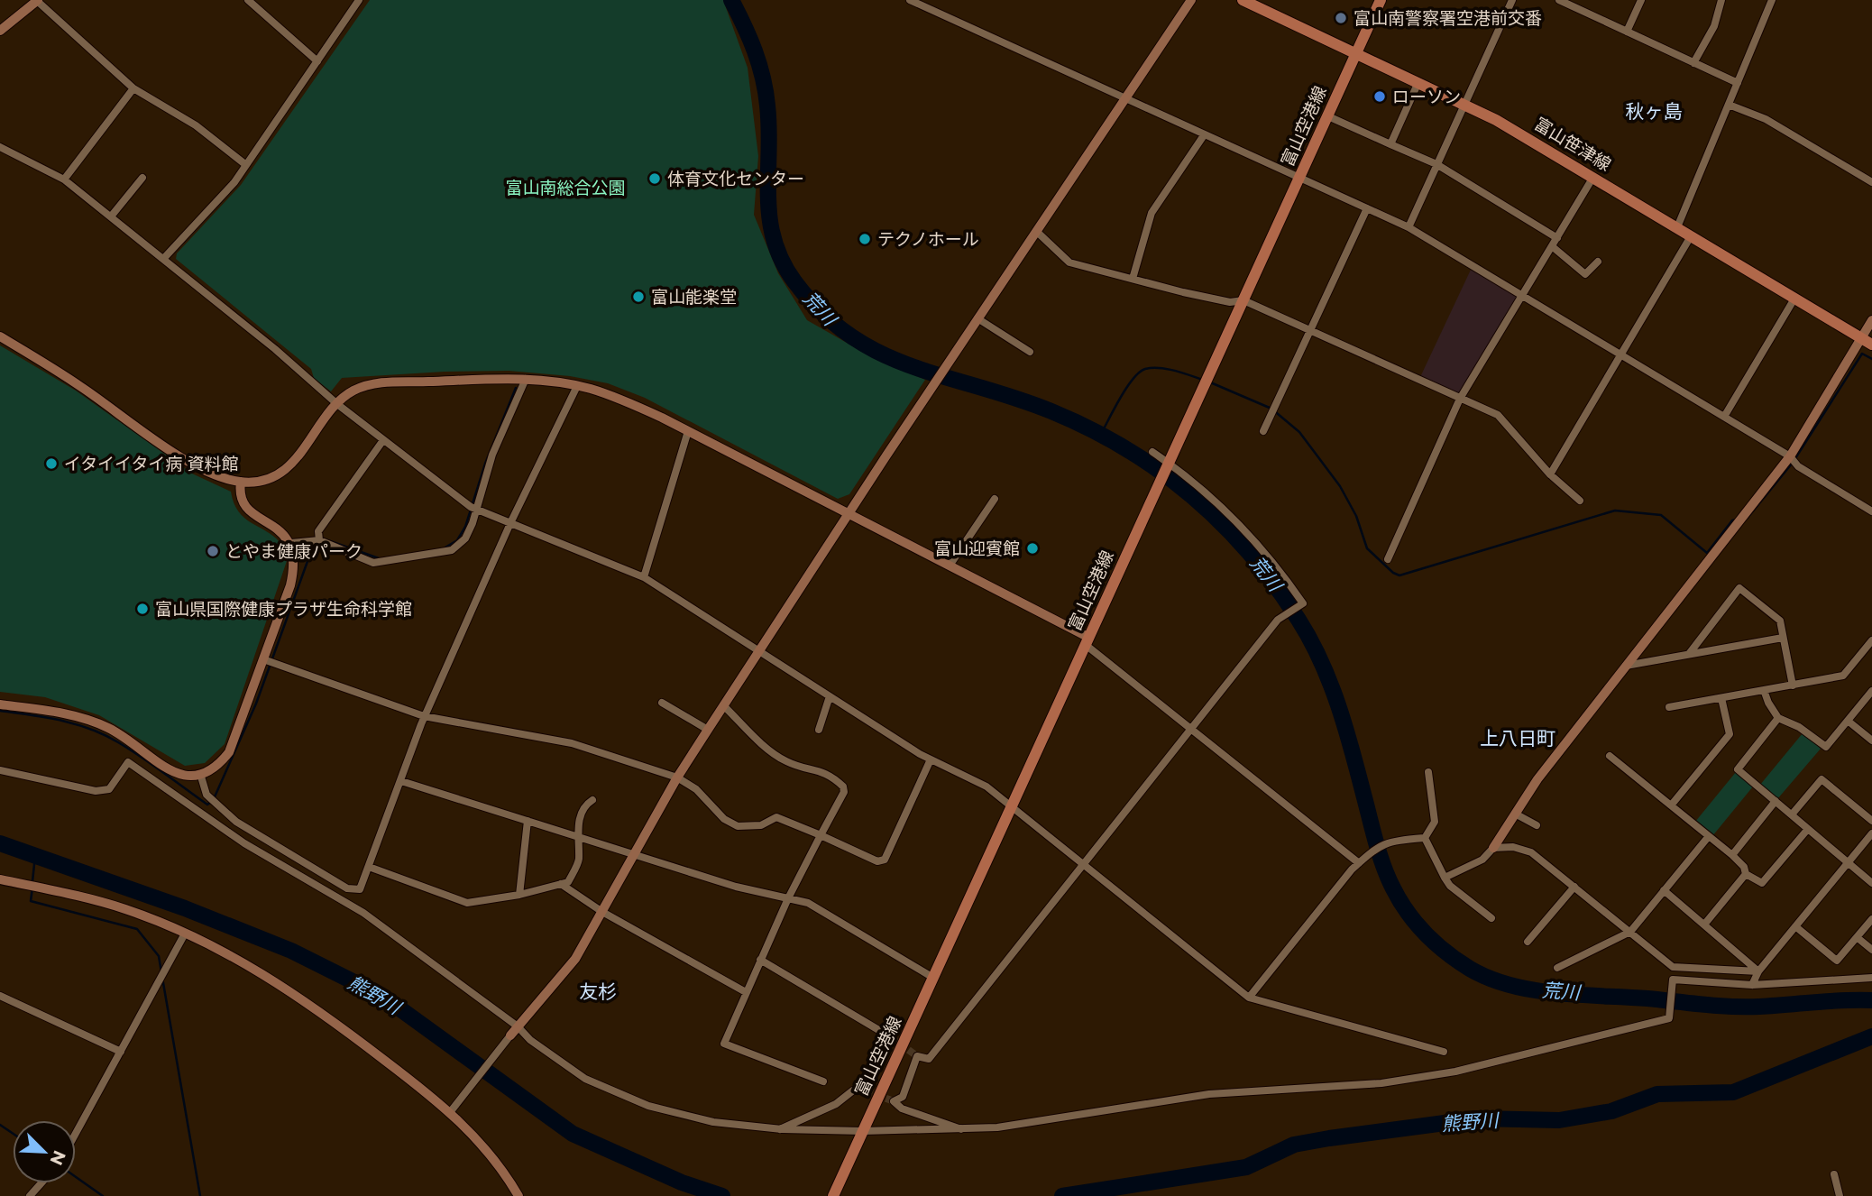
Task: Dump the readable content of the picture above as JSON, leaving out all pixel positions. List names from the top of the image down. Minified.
{"streets":{"main road":["富山空港線","富山笹津線"]},"crossings":[["富山空港線","富山笹津線"]],"districts":["秋ヶ島","上八日町","友杉"],"water":["荒川","熊野川"],"parks":["富山南総合公園"],"places":["富山南警察署空港前交番","ローソン","体育文化センター","テクノホール","富山能楽堂","イタイイタイ病 資料館","富山迎賓館","とやま健康パーク","富山県国際健康プラザ生命科学館"],"north":"bottom right"}
